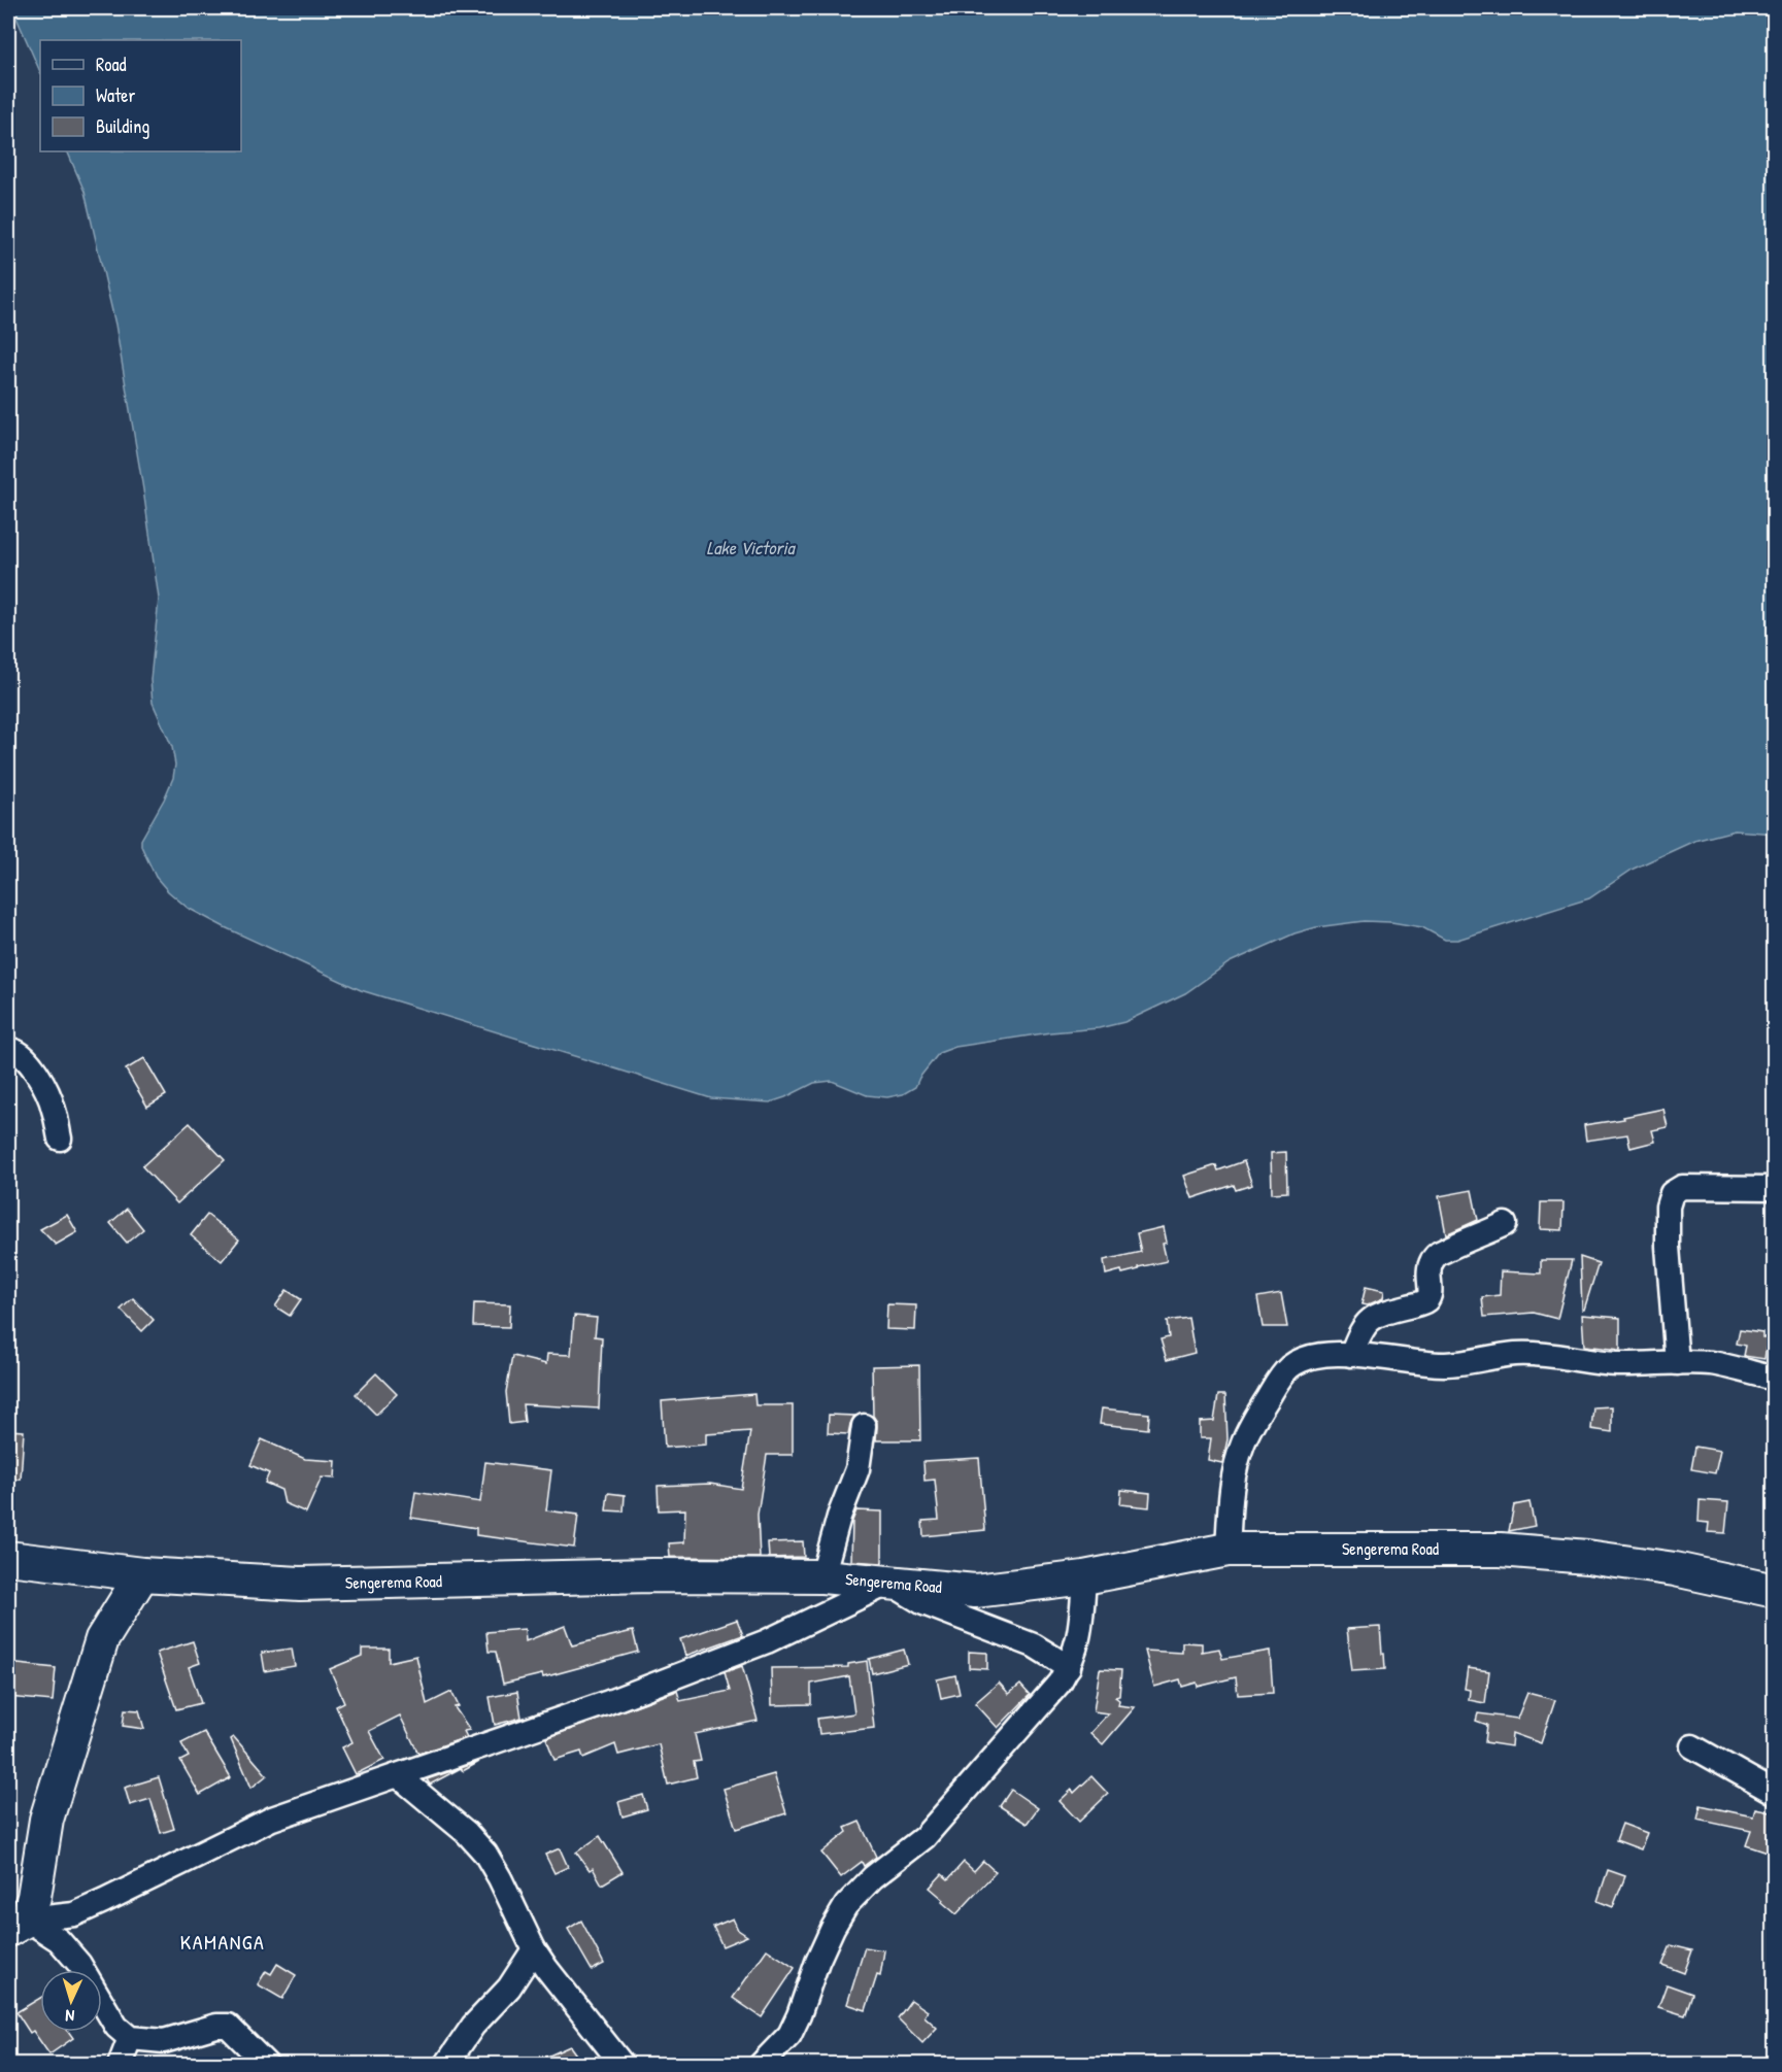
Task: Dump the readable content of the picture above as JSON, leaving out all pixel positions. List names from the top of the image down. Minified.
{"streets":{"main road":["Sengerema Road"]},"districts":["KAMANGA"],"water":["Lake Victoria"],"legend":["Road","Water","Building"],"north":"bottom"}
